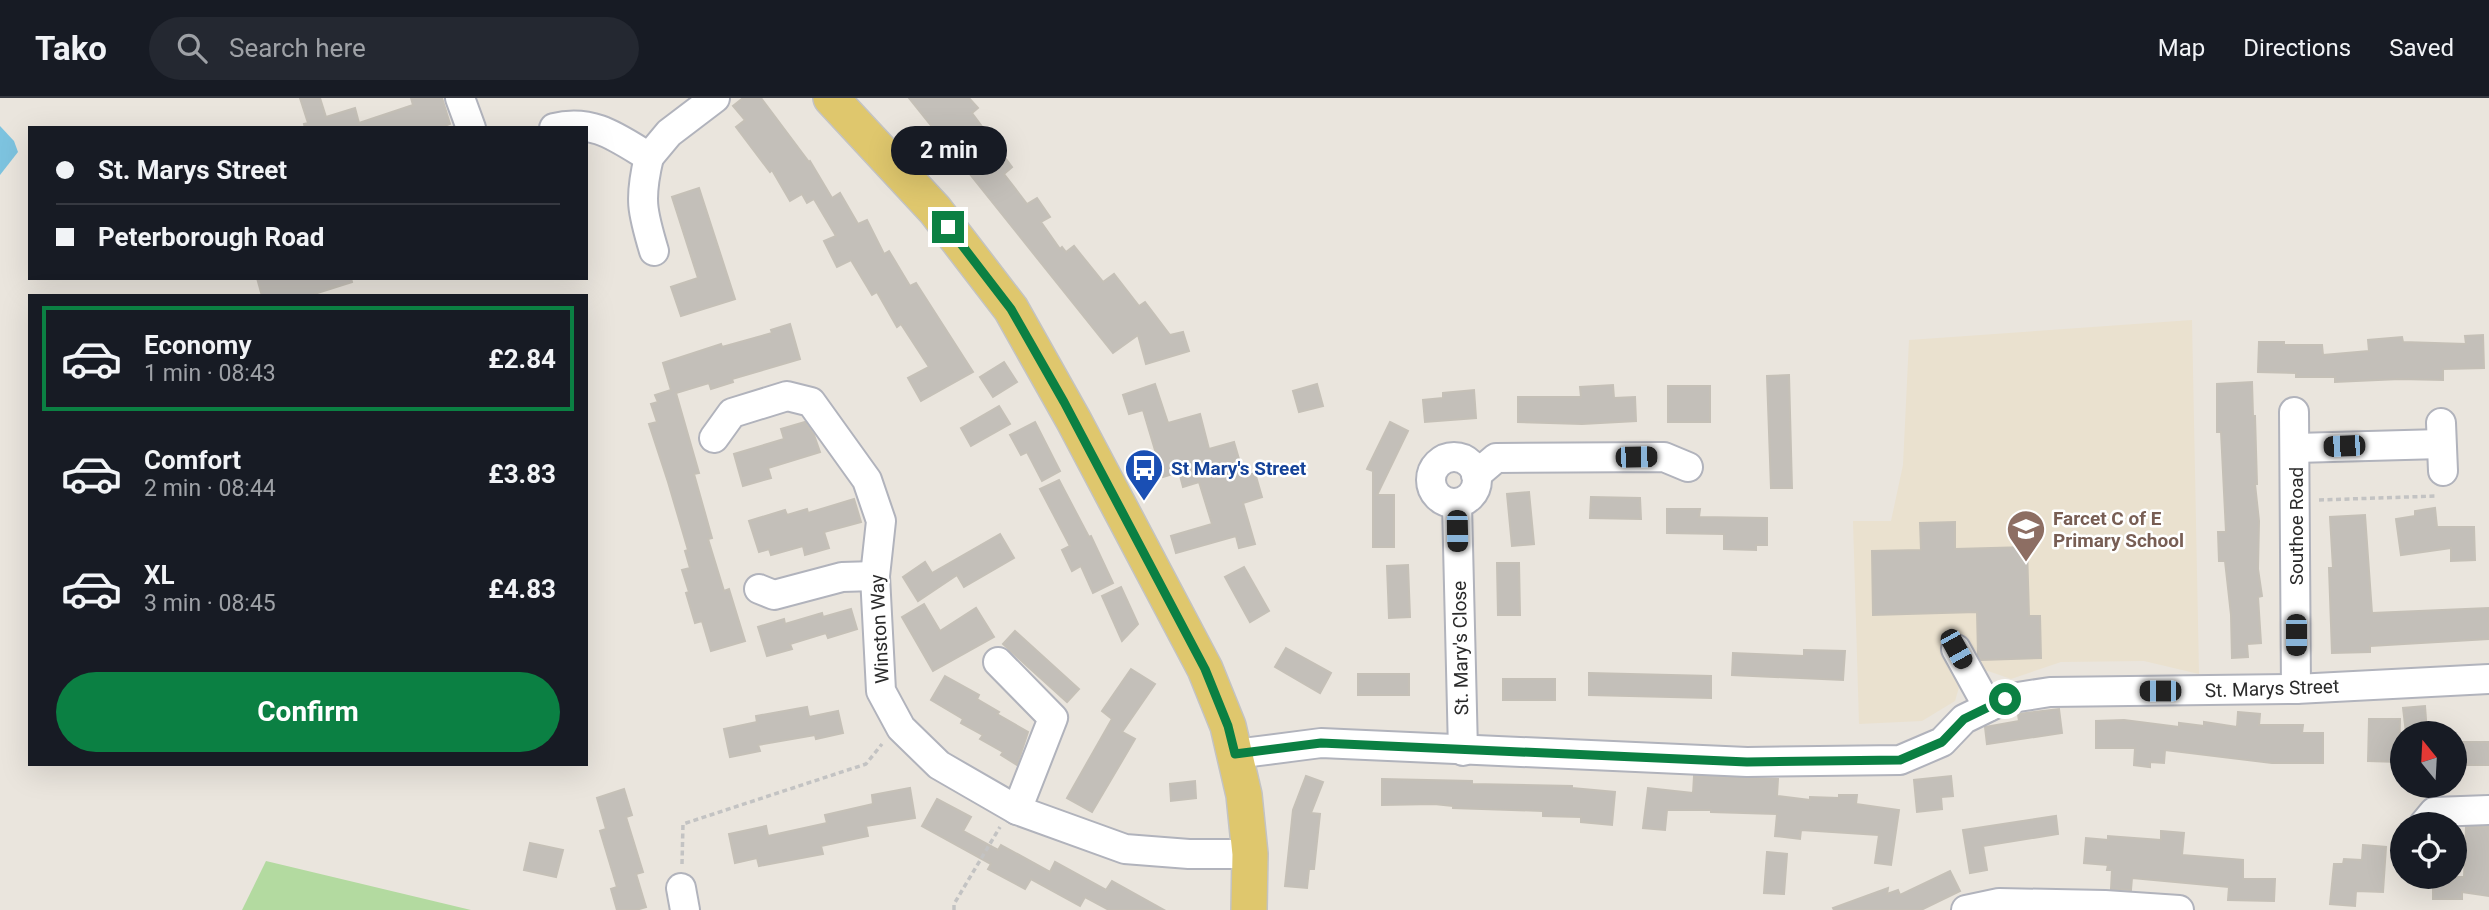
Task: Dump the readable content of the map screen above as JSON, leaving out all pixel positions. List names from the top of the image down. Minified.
{"streets":{"street":["Southoe Road","Winston Way","St. Mary's Close","St. Marys Street"]},"crossings":[["Southoe Road","St. Marys Street"],["St. Mary's Close","St. Marys Street"]],"places":{"bus stop":["St Mary's Street"],"school or university":["Farcet C of E Primary School"]},"north":"top","page":{"header":"Tako","search":"Search here","nav":["Map","Directions","Saved"],"bubble":"2 min","banner":["St. Marys Street","Peterborough Road"],"list":[{"name":"Economy","note":"1 min · 08:43","value":"£2.84"},{"name":"Comfort","note":"2 min · 08:44","value":"£3.83"},{"name":"XL","note":"3 min · 08:45","value":"£4.83"}],"buttons":"Confirm"}}
